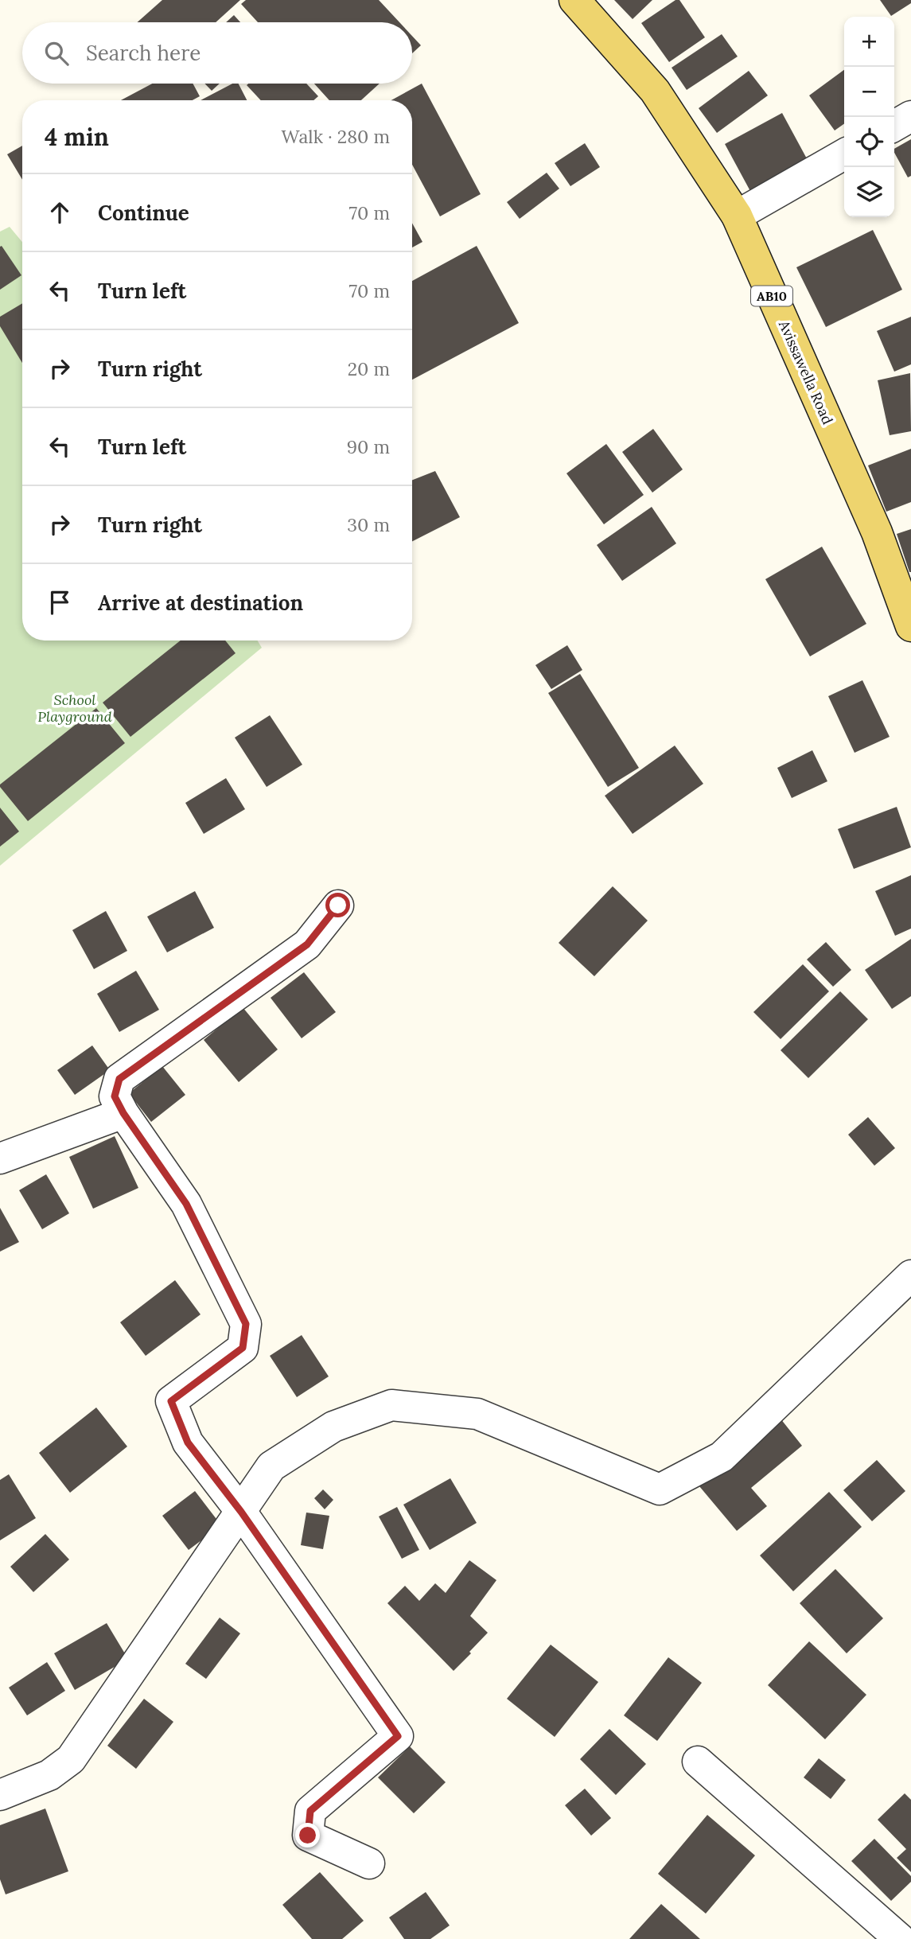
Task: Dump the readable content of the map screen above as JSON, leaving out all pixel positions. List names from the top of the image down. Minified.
{"streets":{"main road":["AB10","Avissawella Road"]},"parks":["School Playground"],"page":{"map_buttons":["+","−"],"search":"Search here","heading":["4 min","Walk · 280 m"],"list":[["Continue","70 m"],["Turn left","70 m"],["Turn right","20 m"],["Turn left","90 m"],["Turn right","30 m"],"Arrive at destination"]}}
